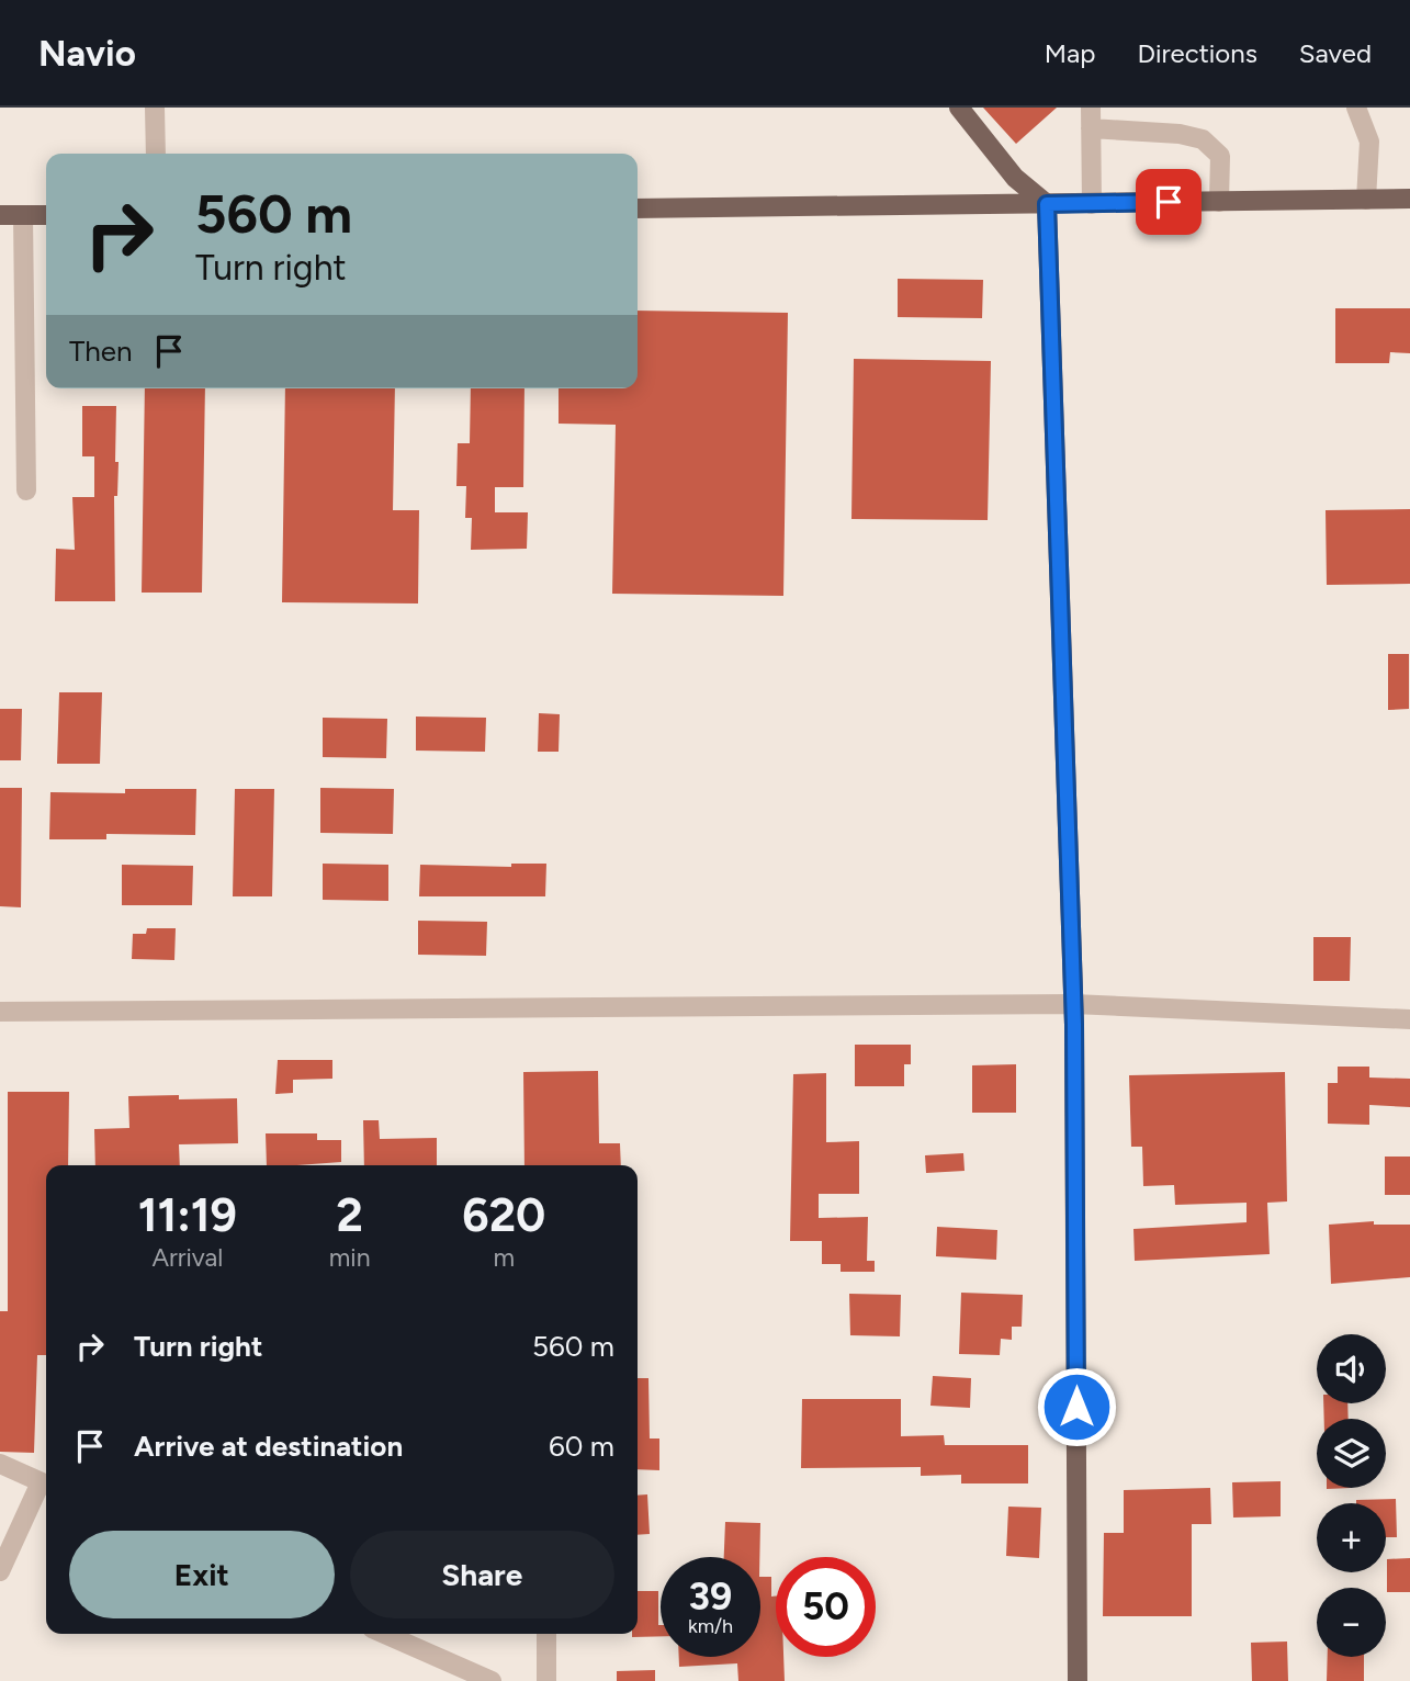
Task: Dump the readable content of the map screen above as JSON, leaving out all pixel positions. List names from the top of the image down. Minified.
{"page":{"header":"Navio","nav":["Map","Directions","Saved"],"turn":["560 m","Turn right"],"then":"Then","eta":["11:19","Arrival","2","min","620","m"],"list":[{"name":"Turn right","value":"560 m"},{"name":"Arrive at destination","value":"60 m"}],"map_buttons":["+","−"],"buttons":["Exit","Share"],"speed":"39 km/h","limit":"50"}}
